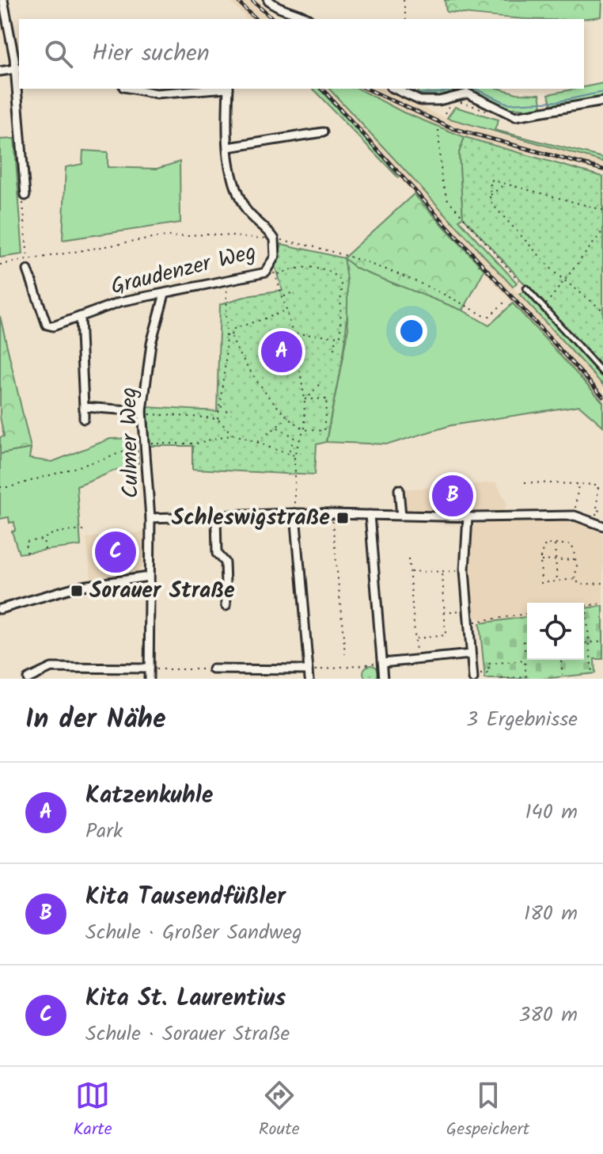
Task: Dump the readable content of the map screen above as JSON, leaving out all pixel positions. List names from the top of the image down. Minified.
{"streets":{"street":["Graudenzer Weg","Culmer Weg"]},"crossings":[["Graudenzer Weg","Culmer Weg"]],"places":{"transit":["Schleswigstraße","Sorauer Straße"]},"page":{"search":"Hier suchen","pins":["A","B","C"],"heading":["In der Nähe","3 Ergebnisse"],"list":[{"mark":"A","name":"Katzenkuhle","note":"Park","value":"140 m"},{"mark":"B","name":"Kita Tausendfüßler","note":"Schule · Großer Sandweg","value":"180 m"},{"mark":"C","name":"Kita St. Laurentius","note":"Schule · Sorauer Straße","value":"380 m"}],"nav":["Karte","Route","Gespeichert"]}}
